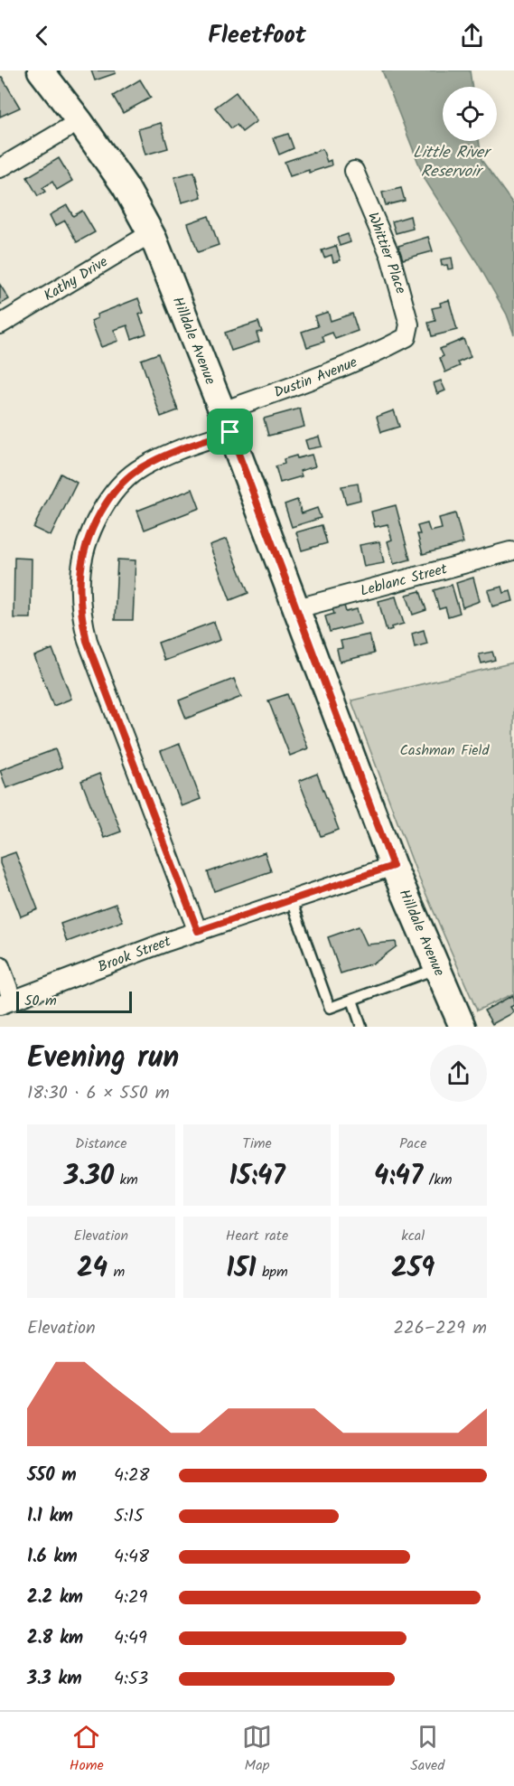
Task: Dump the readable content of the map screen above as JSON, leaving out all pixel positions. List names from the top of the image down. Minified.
{"streets":{"main road":["Hilldale Avenue"],"street":["Whittier Place","Kathy Drive","Dustin Avenue","Leblanc Street","Brook Street"]},"crossings":[["Whittier Place","Dustin Avenue"],["Kathy Drive","Hilldale Avenue"],["Hilldale Avenue","Dustin Avenue"],["Hilldale Avenue","Leblanc Street"],["Hilldale Avenue","Brook Street"],["Dustin Avenue","Brook Street"]],"water":["Little River Reservoir"],"parks":["Cashman Field"],"scale_bar":"50 m","page":{"header":"Fleetfoot","scale":"50 m","heading":["Evening run","18:30 · 6 × 550 m"],"stats":[["Distance","3.30 km"],["Time","15:47"],["Pace","4:47 /km"],["Elevation","24 m"],["Heart rate","151 bpm"],["kcal","259"]],"chart":["Elevation","226–229 m"],"list":[{"name":"550 m","note":"4:28"},{"name":"1.1 km","note":"5:15"},{"name":"1.6 km","note":"4:48"},{"name":"2.2 km","note":"4:29"},{"name":"2.8 km","note":"4:49"},{"name":"3.3 km","note":"4:53"}],"tabs":["Home","Map","Saved"]}}
